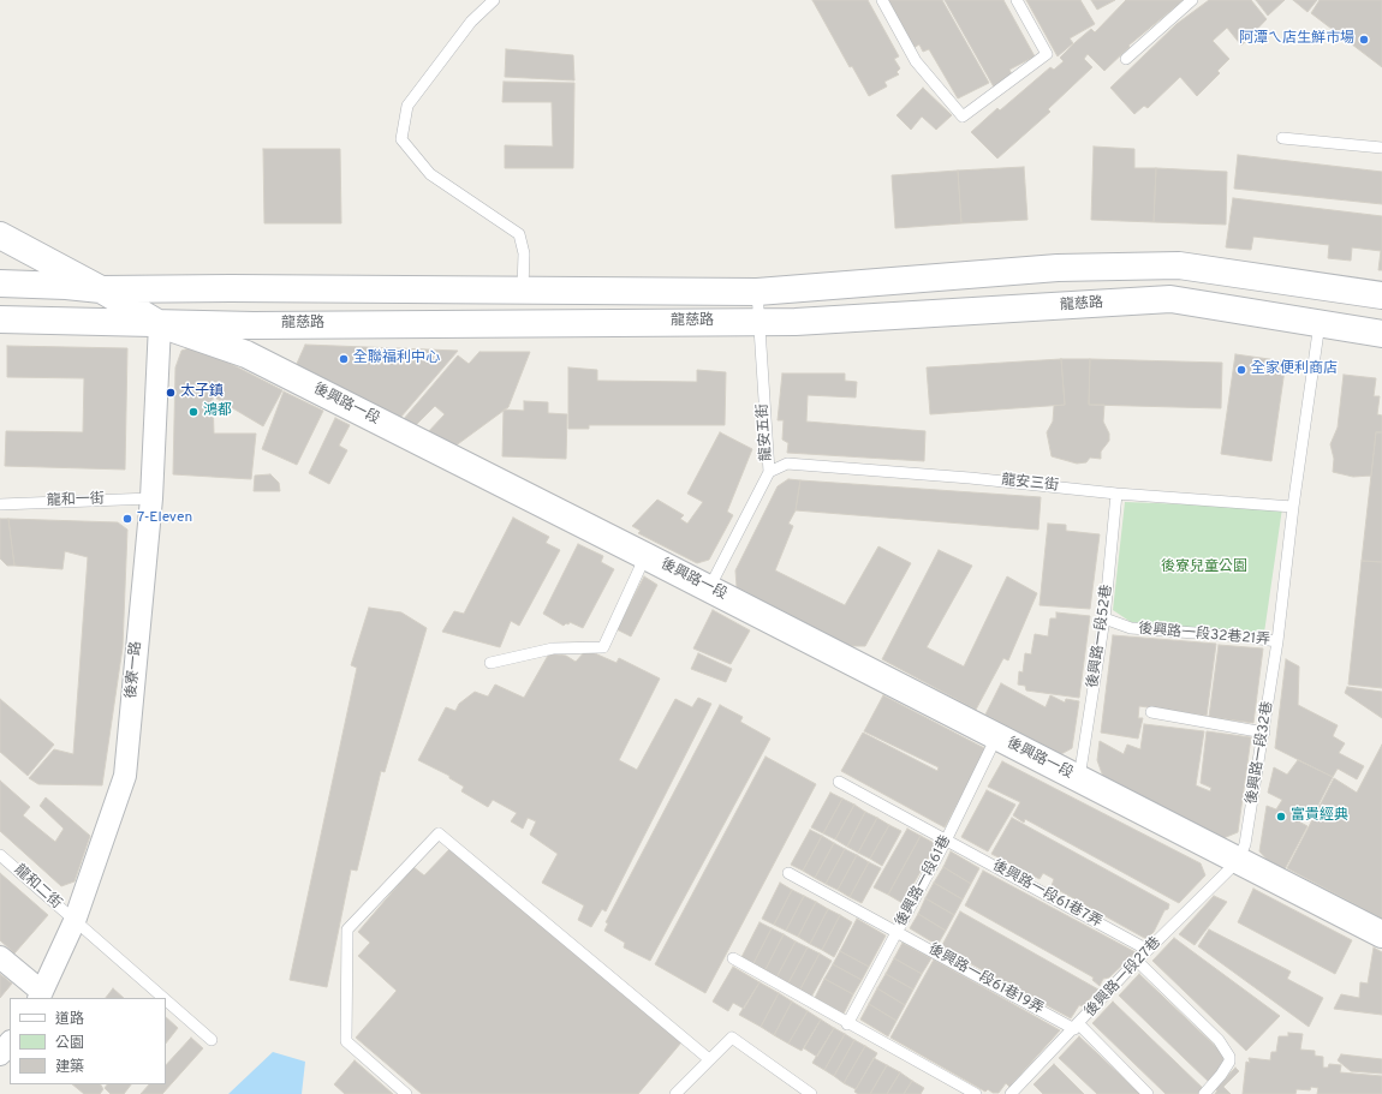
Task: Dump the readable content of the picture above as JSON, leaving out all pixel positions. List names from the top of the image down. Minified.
{"streets":{"street":["龍慈路","後興路一段","後寮一路"],"lane":["龍安五街","龍安三街","龍和一街","後興路一段32巷21弄","後興路一段52巷","後興路一段32巷","後興路一段61巷","龍和二街","後興路一段61巷7弄","後興路一段27巷","後興路一段61巷19弄"]},"crossings":[["龍慈路","後興路一段"],["龍慈路","龍安五街"],["龍慈路","後寮一路"],["龍慈路","後興路一段32巷"],["後興路一段","龍安五街"],["後興路一段","後興路一段52巷"],["後興路一段","後寮一路"],["後興路一段","後興路一段32巷"],["後興路一段","後興路一段61巷"],["後興路一段","後興路一段27巷"],["龍安五街","龍安三街"],["龍安三街","後興路一段52巷"],["龍安三街","後興路一段32巷"],["龍和一街","後寮一路"],["後興路一段32巷21弄","後興路一段52巷"],["後興路一段32巷21弄","後興路一段32巷"],["後寮一路","龍和二街"],["後興路一段32巷","後興路一段27巷"],["後興路一段61巷","後興路一段61巷7弄"],["後興路一段61巷","後興路一段61巷19弄"],["後興路一段61巷7弄","後興路一段27巷"],["後興路一段27巷","後興路一段61巷19弄"]],"parks":["後寮兒童公園"],"places":["阿潭ㄟ店生鮮市場","全聯福利中心","全家便利商店","太子鎮","鴻都","7-Eleven","富貴經典"],"legend":["道路","公園","建築"]}
